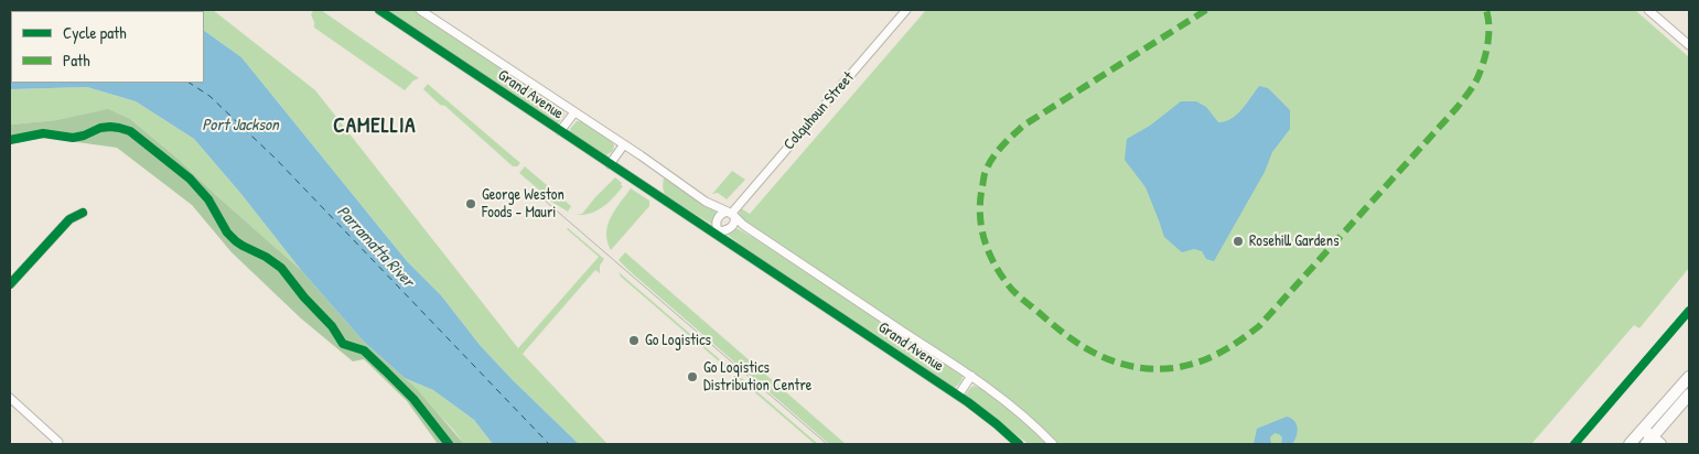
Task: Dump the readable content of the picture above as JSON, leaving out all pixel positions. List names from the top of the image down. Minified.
{"streets":{"street":["Grand Avenue","Colquhoun Street"]},"crossings":[["Grand Avenue","Colquhoun Street"]],"districts":["CAMELLIA"],"water":["Port Jackson","Parramatta River"],"places":["George Weston Foods - Mauri","Rosehill Gardens","Go Logistics","Go Logistics Distribution Centre"],"legend":["Cycle path","Path"]}
